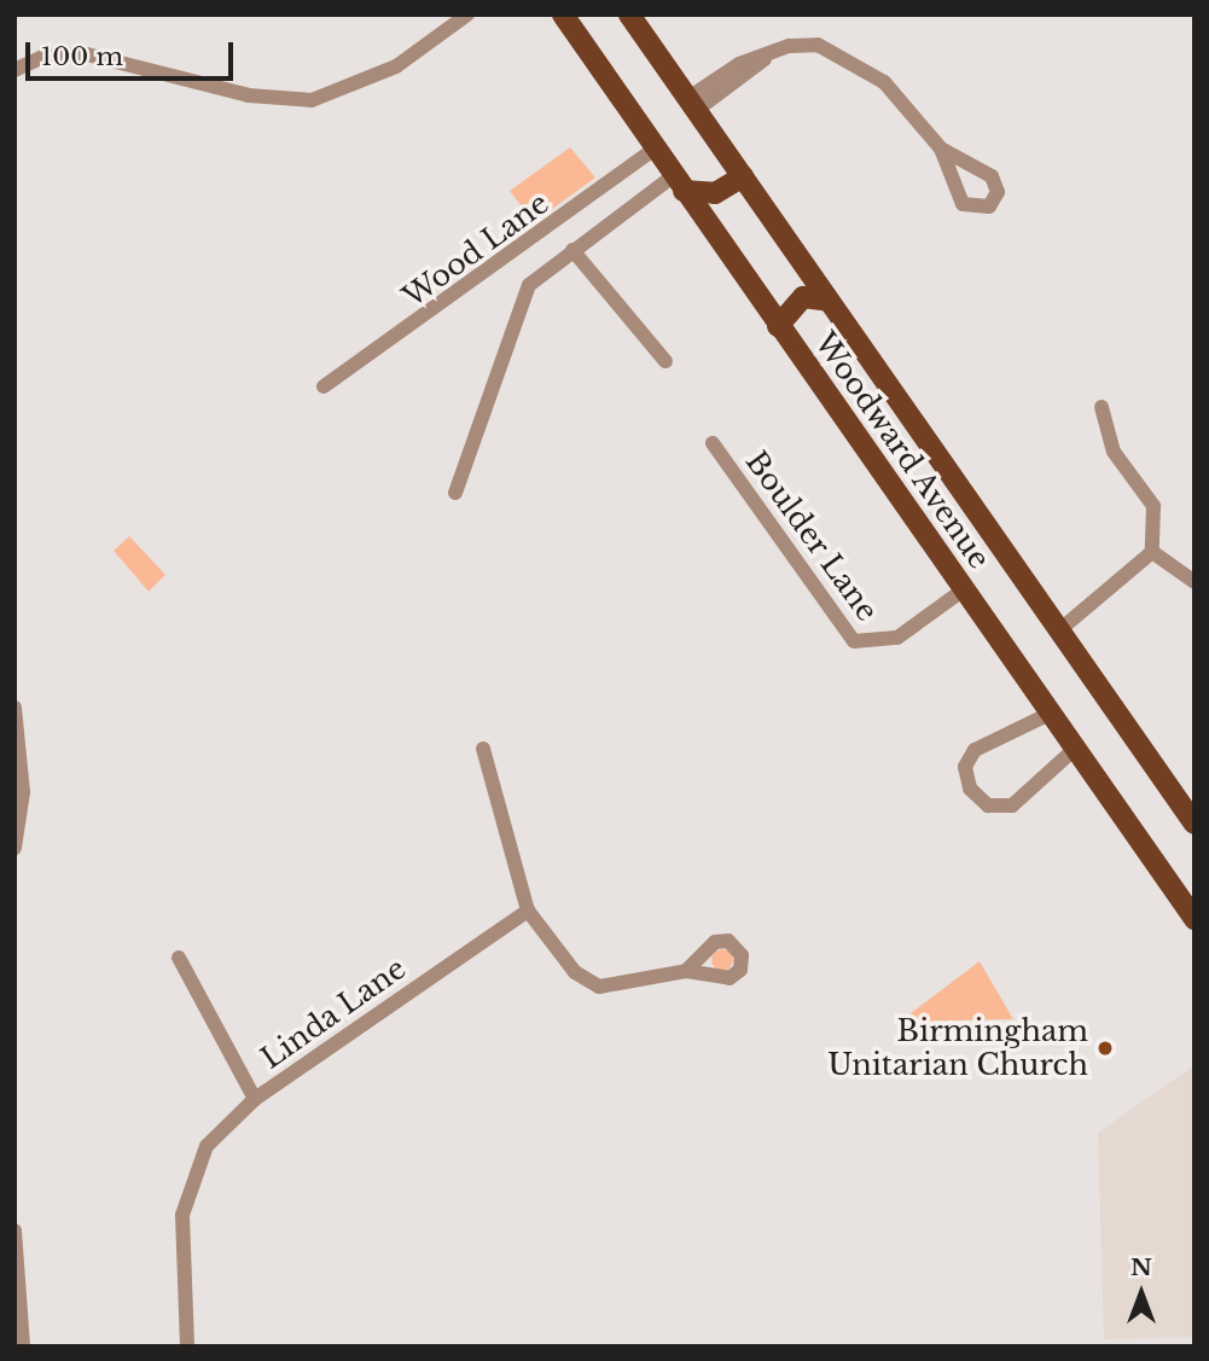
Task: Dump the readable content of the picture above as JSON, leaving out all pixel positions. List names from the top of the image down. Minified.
{"streets":{"main road":["Woodward Avenue"],"street":["Wood Lane","Boulder Lane","Linda Lane"]},"crossings":[["Wood Lane","Woodward Avenue"],["Woodward Avenue","Boulder Lane"]],"places":["Birmingham Unitarian Church"],"scale_bar":"100 m","north":"top"}
